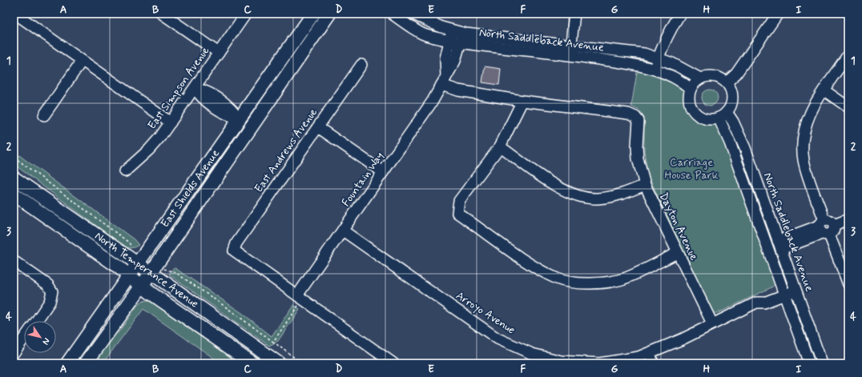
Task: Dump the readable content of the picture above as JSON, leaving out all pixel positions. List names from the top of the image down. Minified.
{"streets":{"main road":["East Shields Avenue","North Temperance Avenue"],"street":["North Saddleback Avenue","East Simpson Avenue","East Andrews Avenue","Fountain Way","Dayton Avenue","Arroyo Avenue"]},"crossings":[["North Saddleback Avenue","Fountain Way"],["North Saddleback Avenue","Arroyo Avenue"],["East Andrews Avenue","Fountain Way"],["Fountain Way","Arroyo Avenue"],["East Shields Avenue","North Temperance Avenue"],["Dayton Avenue","Arroyo Avenue"]],"parks":["Carriage House Park"],"north":"bottom right","grid":{"columns":["A","B","C","D","E","F","G","H","I"],"rows":["1","2","3","4"]}}
